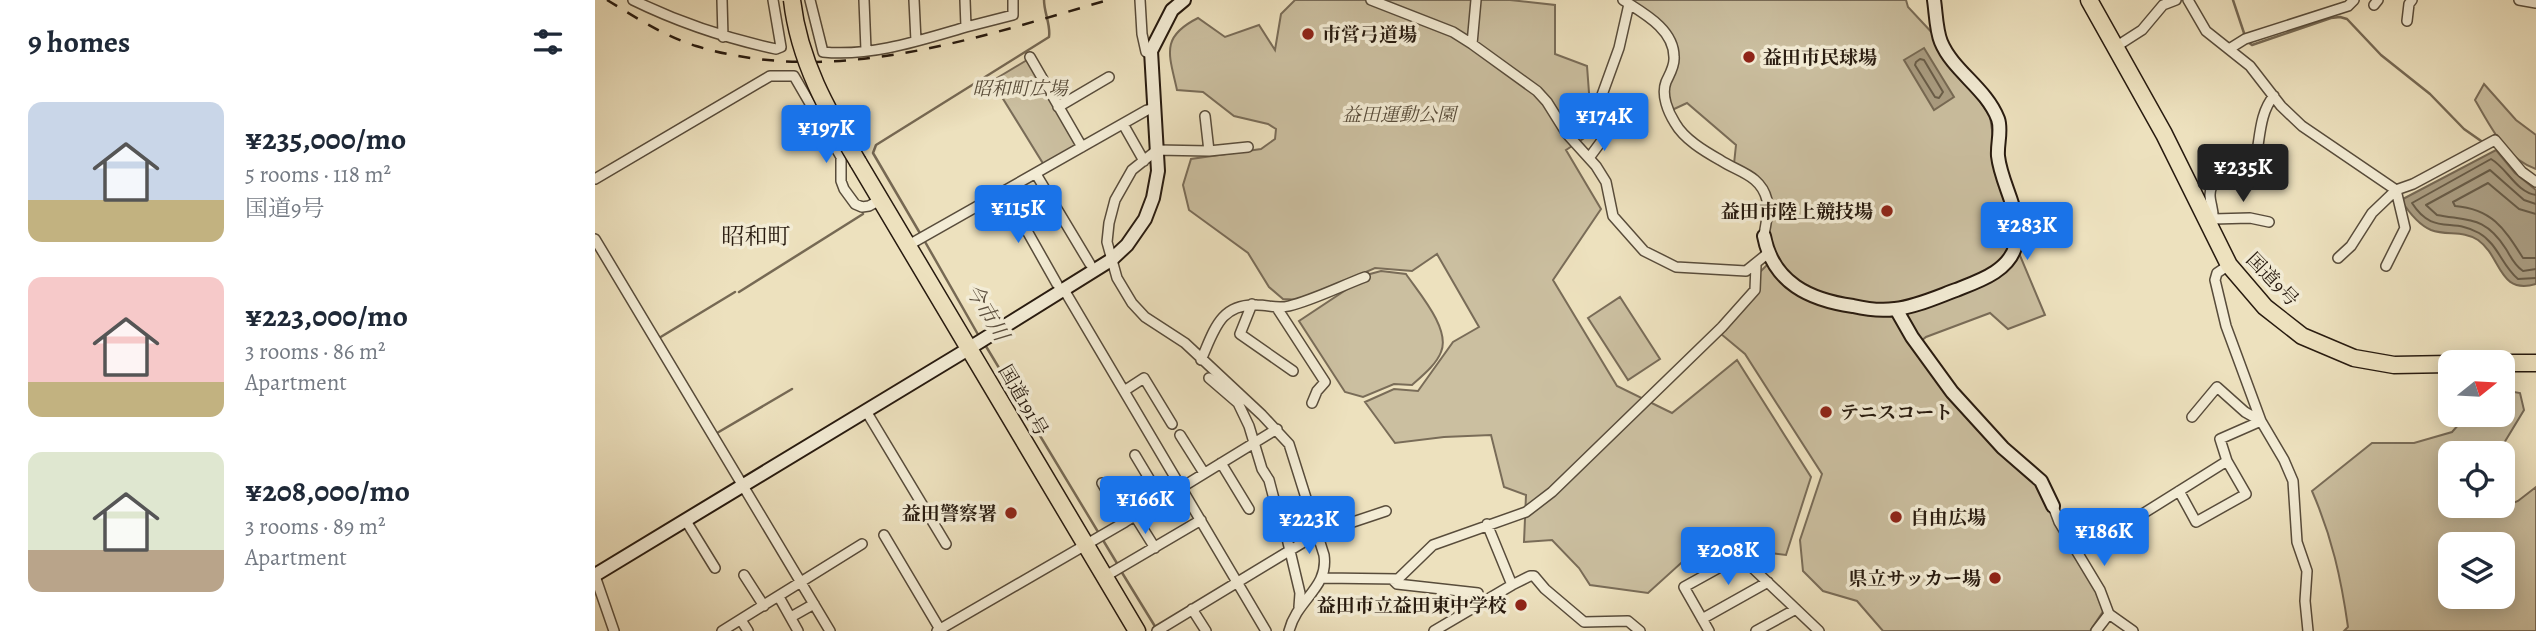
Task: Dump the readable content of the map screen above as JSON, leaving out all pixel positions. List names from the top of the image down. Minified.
{"streets":{"highway":["国道9号","国道191号"]},"districts":["昭和町"],"water":["今市川"],"parks":["昭和町広場","益田運動公園"],"places":["市営弓道場","益田市民球場","益田市陸上競技場","テニスコート","益田警察署","自由広場","県立サッカー場","益田市立益田東中学校"],"north":"right","page":{"heading":"9 homes","list":[{"name":"¥235,000/mo","note":"5 rooms · 118 m² · 国道9号"},{"name":"¥223,000/mo","note":"3 rooms · 86 m² · Apartment"},{"name":"¥208,000/mo","note":"3 rooms · 89 m² · Apartment"}],"price":["¥174K","¥197K","¥235K","¥115K","¥283K","¥166K","¥223K","¥186K","¥208K"]}}
